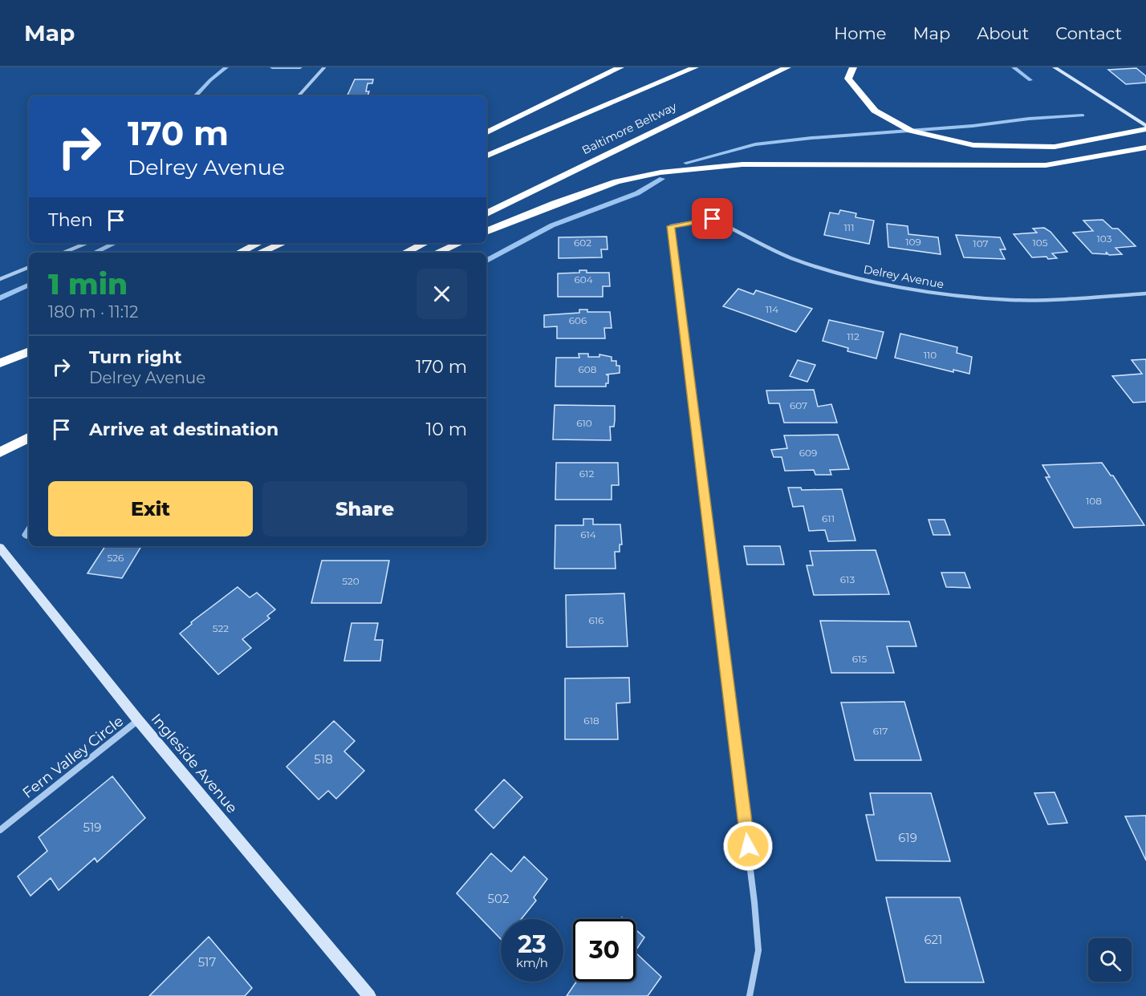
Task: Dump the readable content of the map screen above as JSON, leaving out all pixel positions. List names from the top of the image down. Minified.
{"streets":{"highway":["Baltimore Beltway"],"main road":["Ingleside Avenue"],"street":["Delrey Avenue","Fern Valley Circle"]},"crossings":[["Fern Valley Circle","Ingleside Avenue"]],"house_numbers":["111","103","109","602","105","107","604","114","606","112","110","608","607","610","609","612","108","611","614","526","613","520","616","522","615","618","617","518","519","619","502","621","517"],"page":{"header":"Map","nav":["Home","Map","About","Contact"],"turn":["170 m","Delrey Avenue"],"then":"Then","heading":["1 min","180 m · 11:12"],"list":[{"name":"Turn right","note":"Delrey Avenue","value":"170 m"},{"name":"Arrive at destination","value":"10 m"}],"buttons":["Exit","Share"],"speed":"23 km/h","limit":"30"}}
